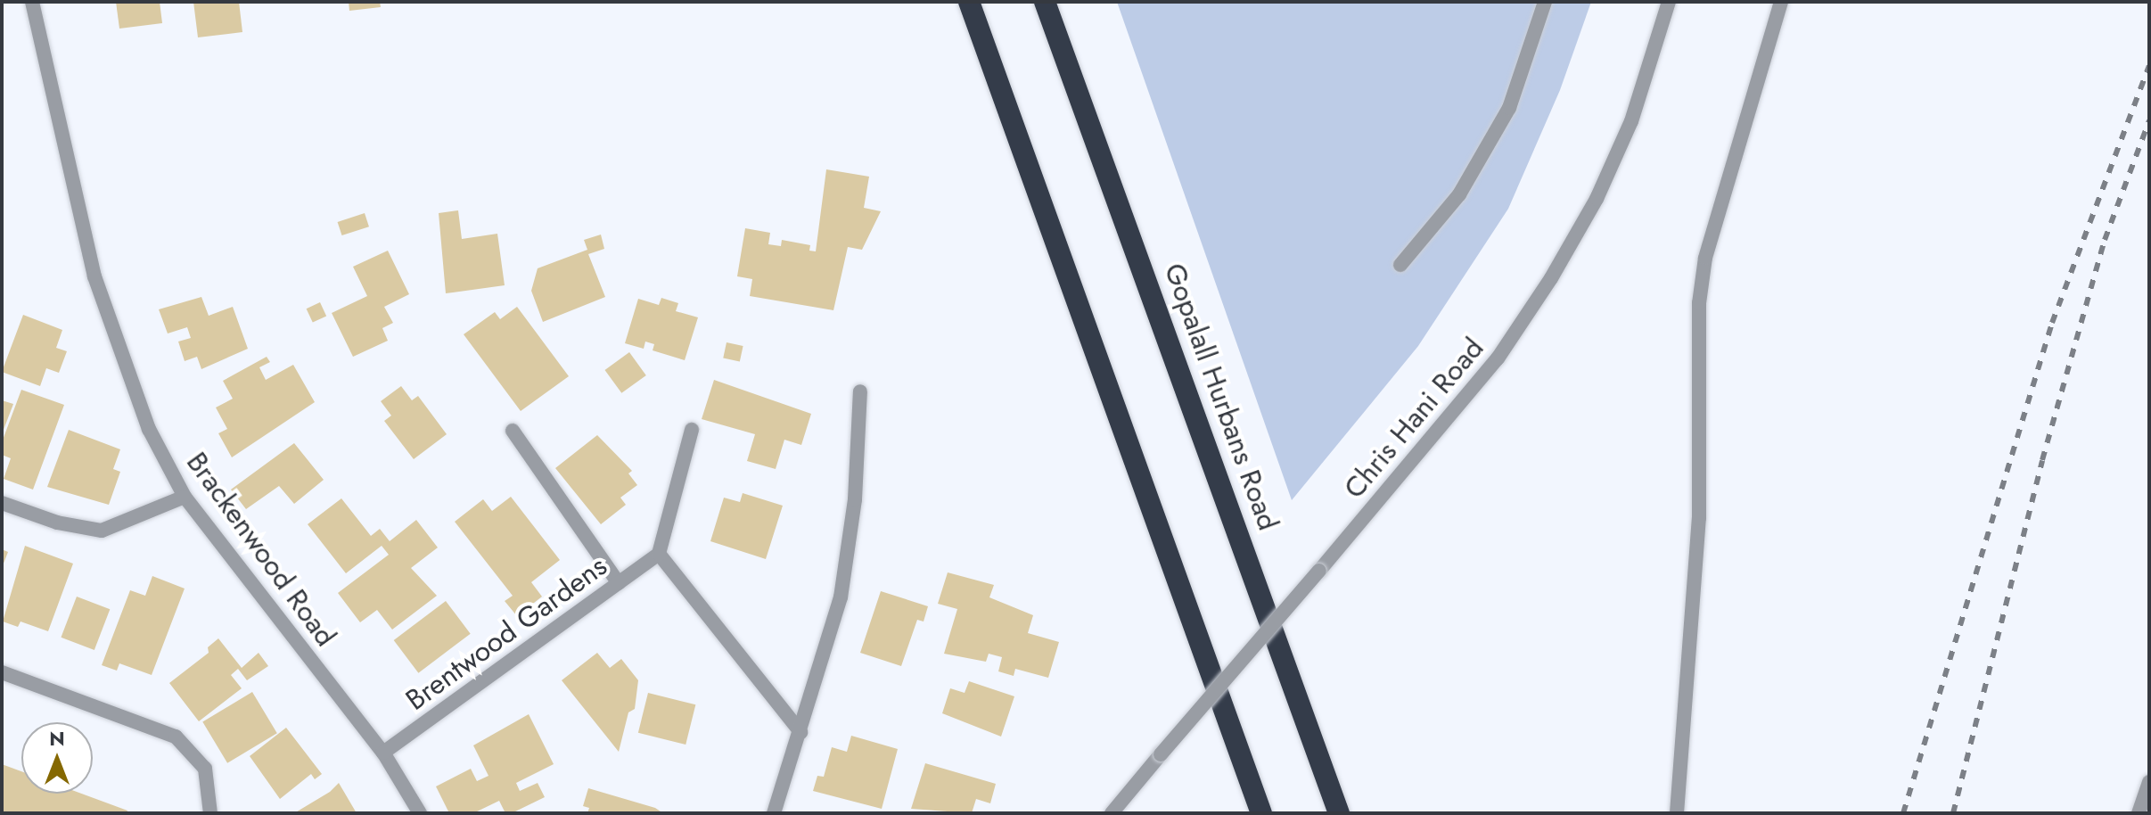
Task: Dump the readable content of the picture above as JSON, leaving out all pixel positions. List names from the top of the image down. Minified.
{"streets":{"highway":["Gopalall Hurbans Road"],"street":["Chris Hani Road","Brackenwood Road","Brentwood Gardens"]},"crossings":[["Brackenwood Road","Brentwood Gardens"]],"north":"top"}
